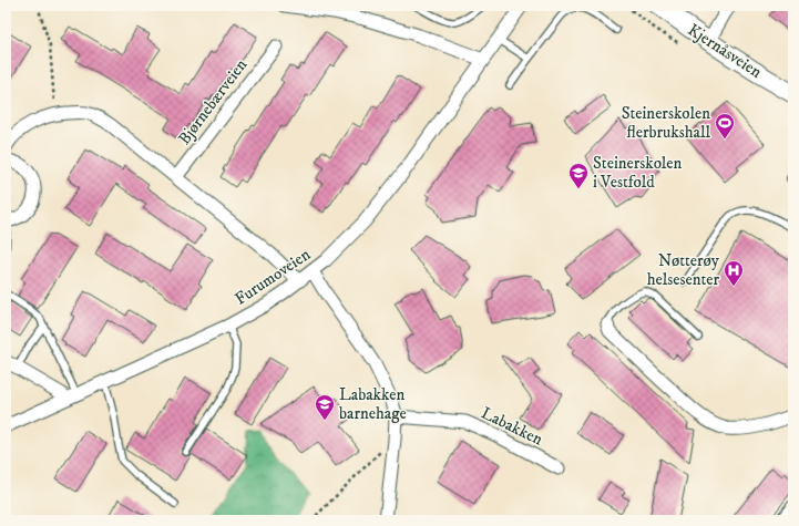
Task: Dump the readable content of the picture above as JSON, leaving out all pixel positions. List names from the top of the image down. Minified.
{"streets":{"main road":["Kjernåsveien"],"street":["Bjørnebærveien","Furumoveien","Labakken"]},"places":{"sports":["Steinerskolen flerbrukshall"],"school or university":["Steinerskolen i Vestfold","Labakken barnehage"],"hospital":["Nøtterøy helsesenter"]}}
